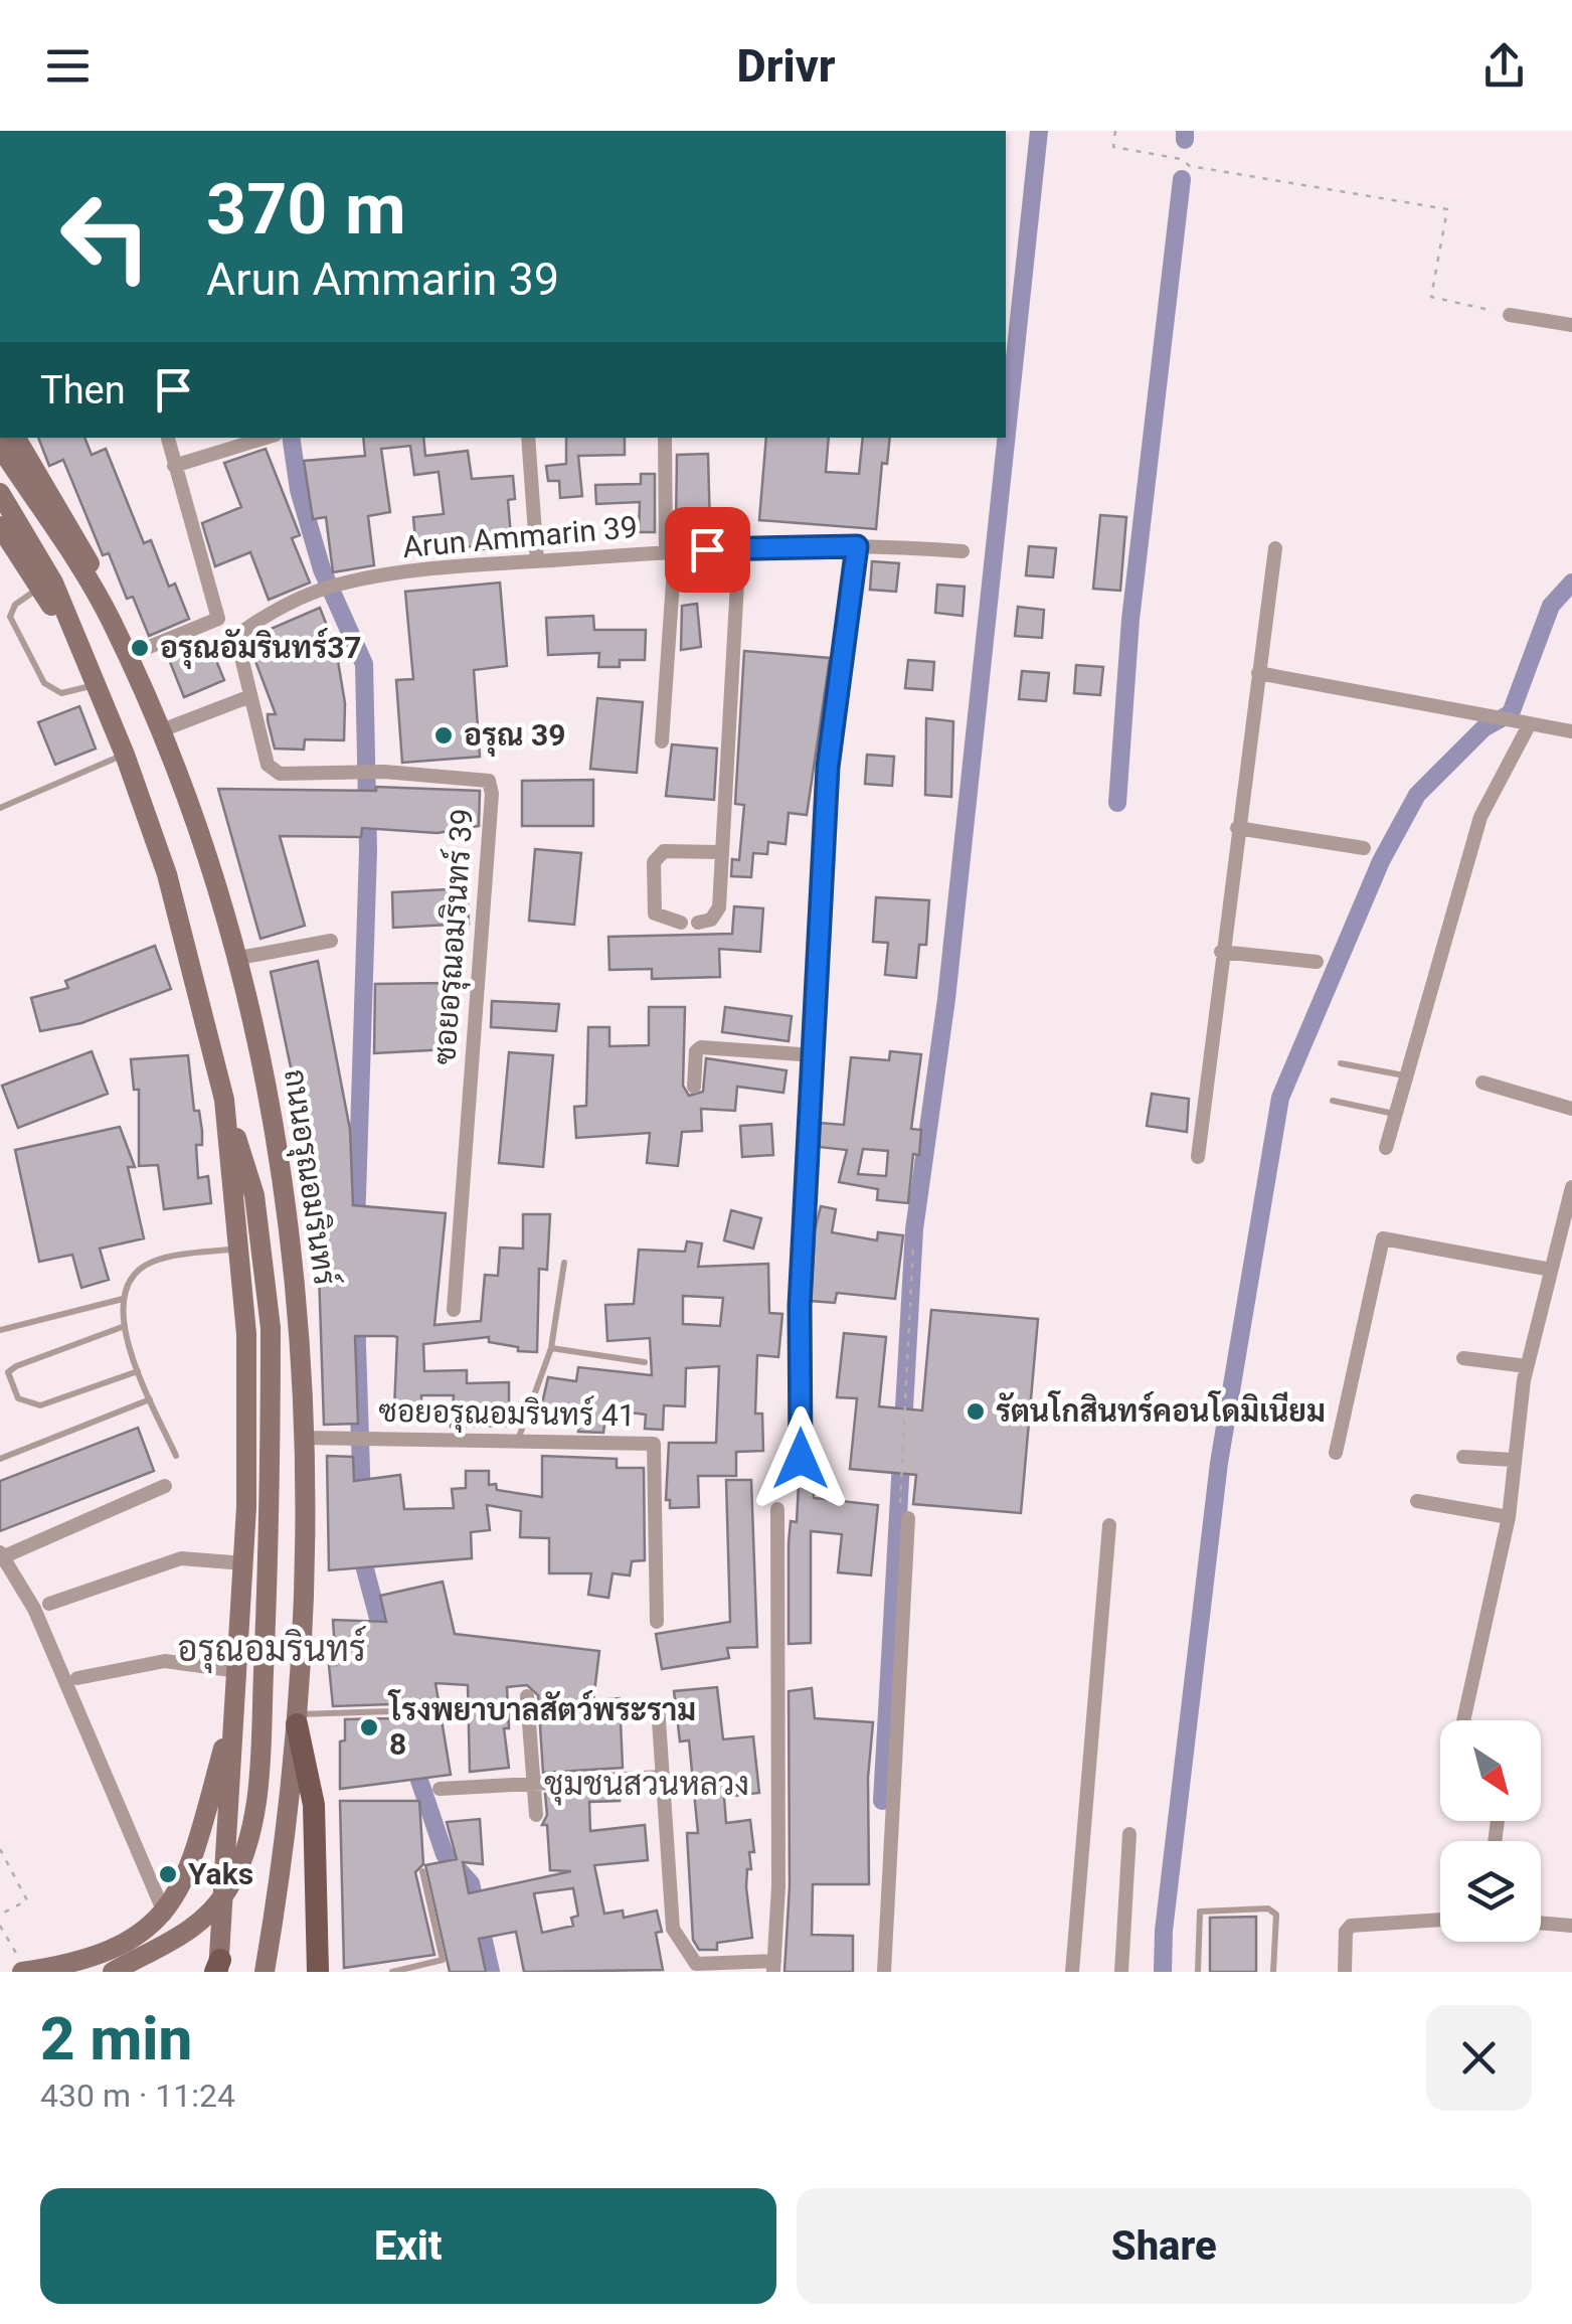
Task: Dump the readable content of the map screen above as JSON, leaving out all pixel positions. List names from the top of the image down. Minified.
{"streets":{"main road":["ถนนอรุณอมรินทร์"],"street":["Arun Ammarin 39","ซอยอรุณอมรินทร์ 39","ซอยอรุณอมรินทร์ 41"]},"crossings":[["Arun Ammarin 39","ซอยอรุณอมรินทร์ 39"],["ถนนอรุณอมรินทร์","ซอยอรุณอมรินทร์ 41"]],"districts":["อรุณอมรินทร์","ชุมชนสวนหลวง"],"places":["อรุณอัมรินทร์37","อรุณ 39","รัตนโกสินทร์คอนโดมิเนียม","โรงพยาบาลสัตว์พระราม 8","Yaks"],"north":"bottom right","page":{"header":"Drivr","turn":["370 m","Arun Ammarin 39"],"then":"Then","heading":["2 min","430 m · 11:24"],"buttons":["Exit","Share"]}}
